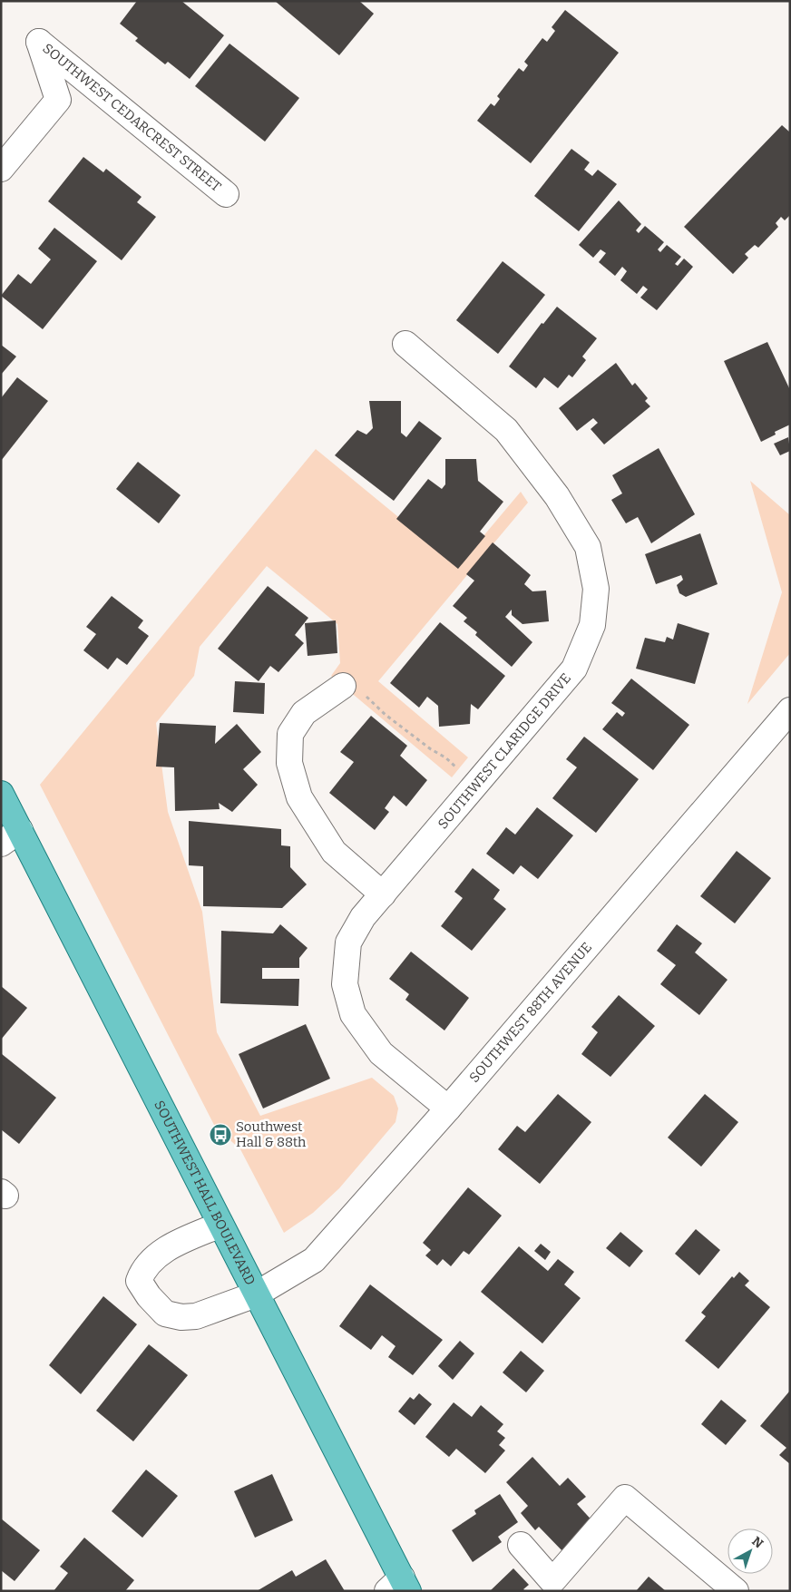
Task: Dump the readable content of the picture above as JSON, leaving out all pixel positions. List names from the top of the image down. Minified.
{"streets":{"main road":["SOUTHWEST HALL BOULEVARD"],"street":["SOUTHWEST CEDARCREST STREET","SOUTHWEST CLARIDGE DRIVE","SOUTHWEST 88TH AVENUE"]},"crossings":[["SOUTHWEST CLARIDGE DRIVE","SOUTHWEST 88TH AVENUE"],["SOUTHWEST 88TH AVENUE","SOUTHWEST HALL BOULEVARD"]],"places":{"bus stop":["Southwest Hall & 88th"]},"north":"top right"}
